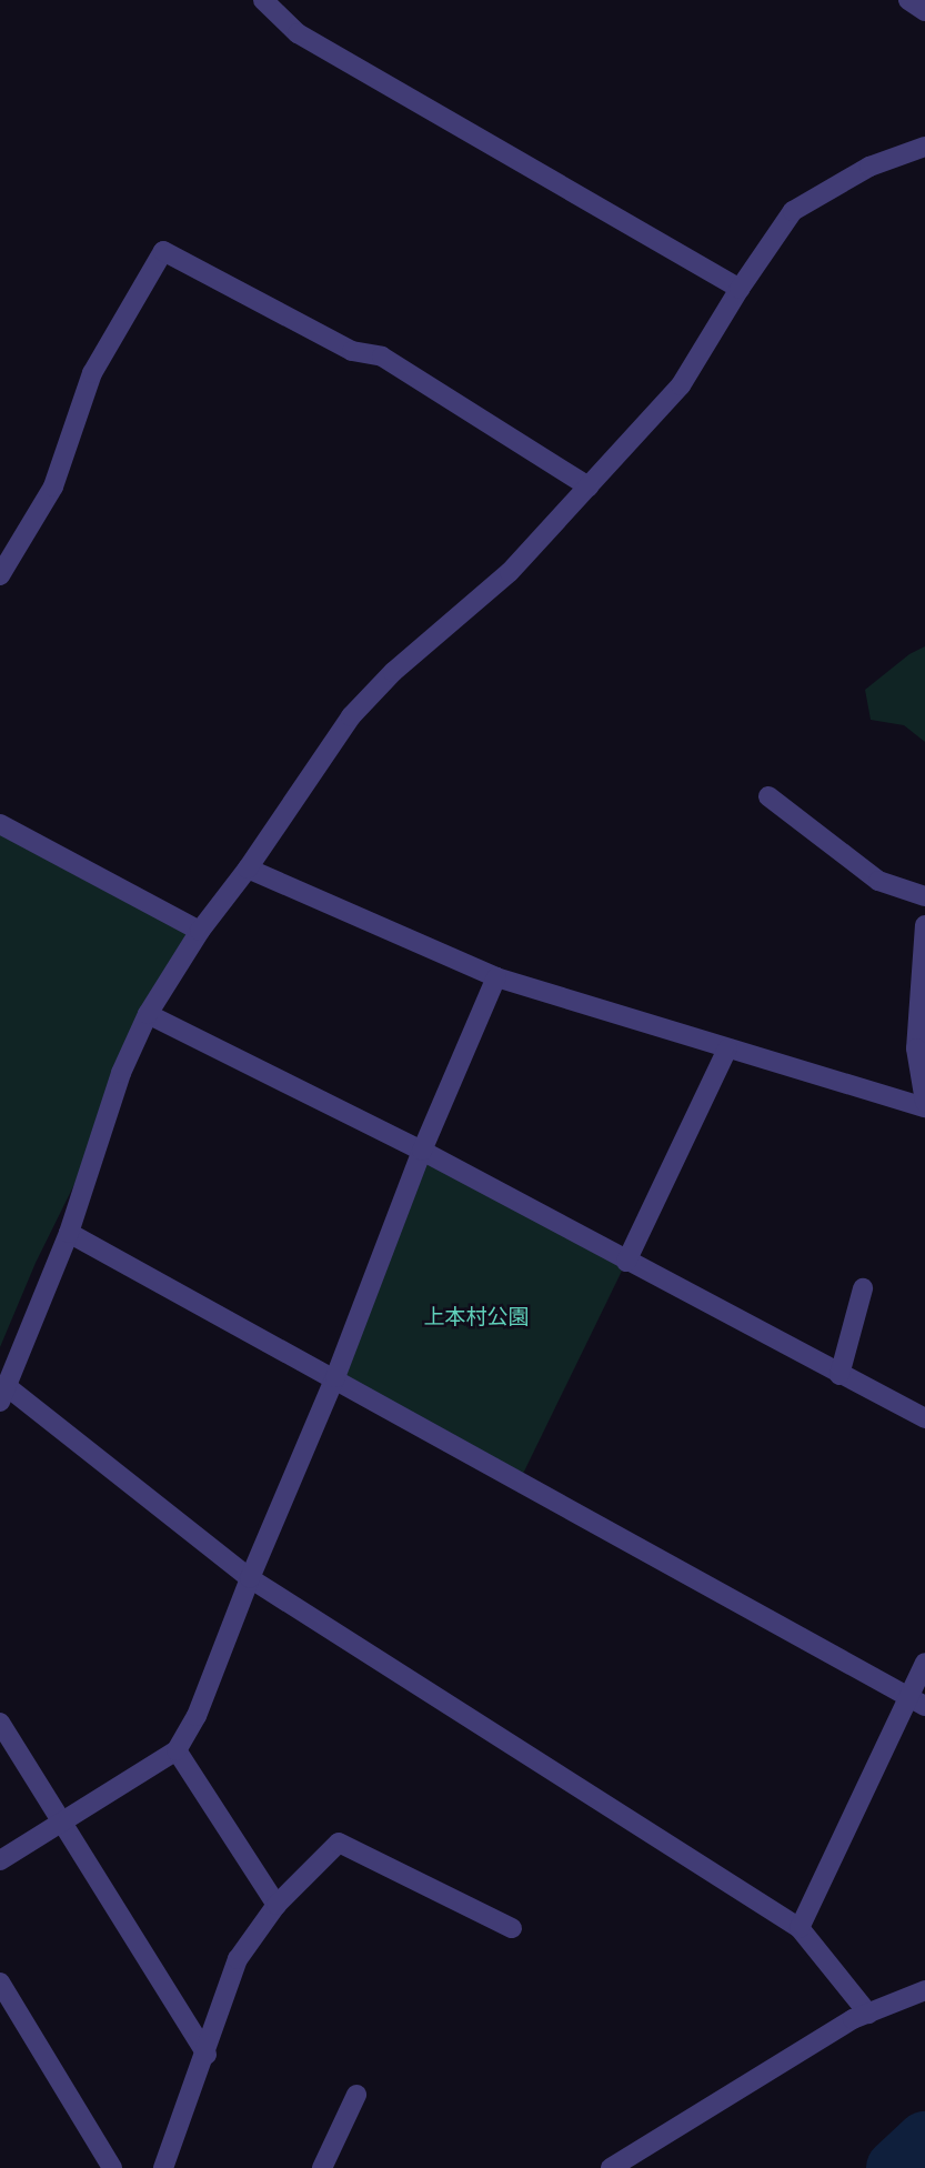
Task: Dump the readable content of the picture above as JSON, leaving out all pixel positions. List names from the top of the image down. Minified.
{"parks":["上本村公園"]}
